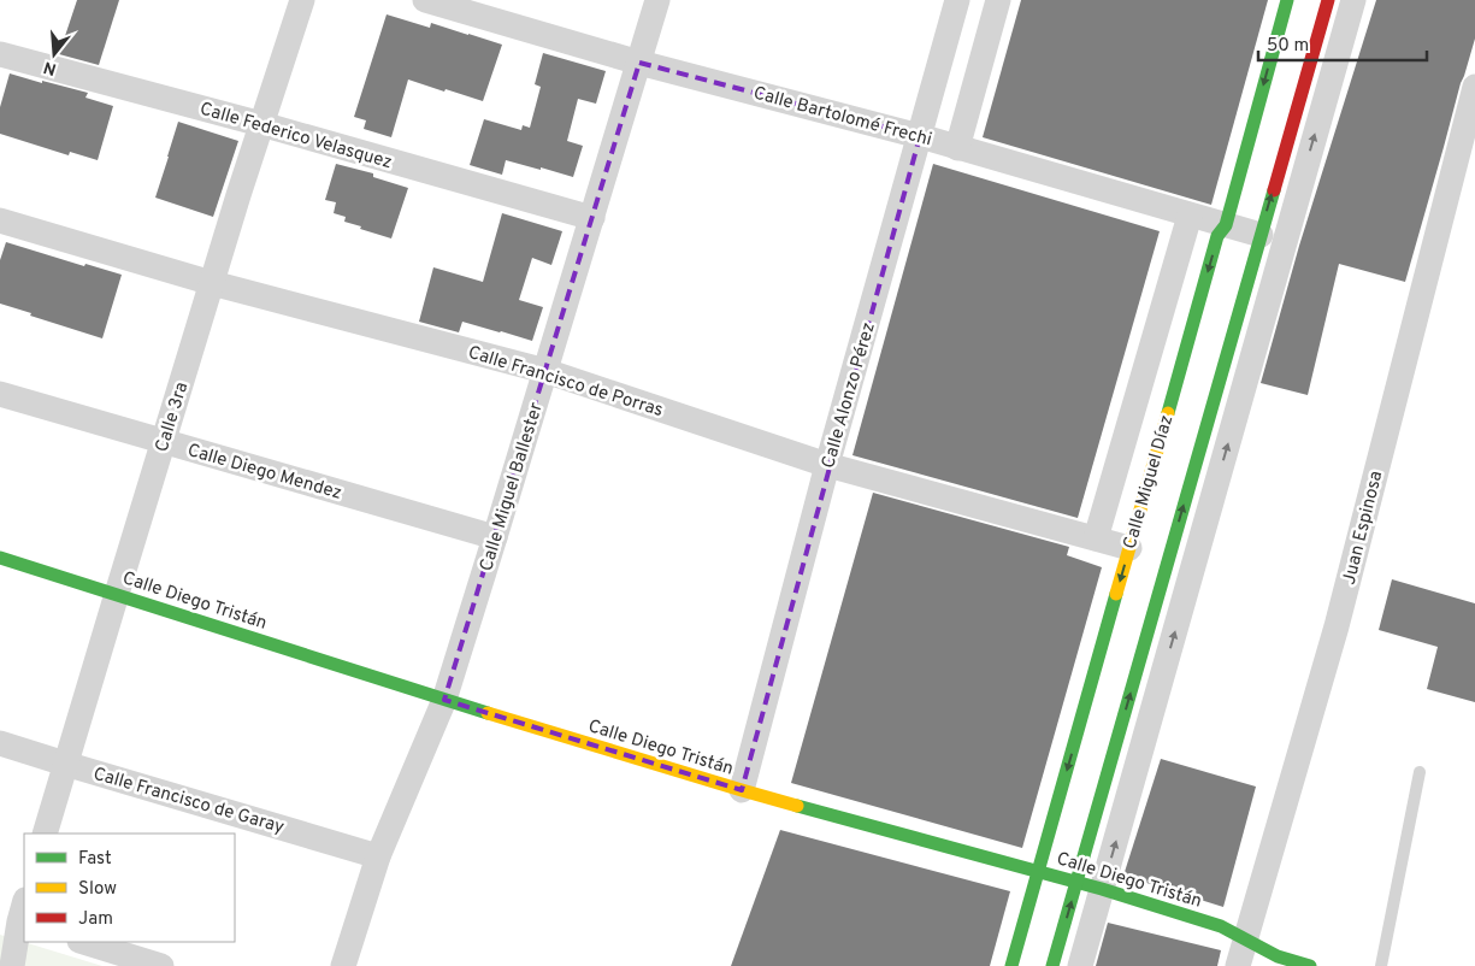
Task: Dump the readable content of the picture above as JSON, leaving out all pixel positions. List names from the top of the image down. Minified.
{"streets":{"street":["Calle Bartolomé Frechi","Calle Federico Velasquez","Calle Francisco de Porras","Calle Alonzo Pérez","Calle 3ra","Calle Diego Mendez","Calle Miguel Díaz","Calle Miguel Ballester","Juan Espinosa","Calle Diego Tristán","Calle Francisco de Garay"]},"crossings":[["Calle Bartolomé Frechi","Calle Alonzo Pérez"],["Calle Bartolomé Frechi","Calle Miguel Díaz"],["Calle Bartolomé Frechi","Calle Miguel Ballester"],["Calle Federico Velasquez","Calle 3ra"],["Calle Federico Velasquez","Calle Miguel Ballester"],["Calle Francisco de Porras","Calle Alonzo Pérez"],["Calle Francisco de Porras","Calle 3ra"],["Calle Francisco de Porras","Calle Miguel Díaz"],["Calle Francisco de Porras","Calle Miguel Ballester"],["Calle Alonzo Pérez","Calle Diego Tristán"],["Calle 3ra","Calle Diego Mendez"],["Calle 3ra","Calle Diego Tristán"],["Calle 3ra","Calle Francisco de Garay"],["Calle Diego Mendez","Calle Miguel Ballester"],["Calle Miguel Díaz","Calle Diego Tristán"],["Calle Miguel Ballester","Calle Diego Tristán"],["Calle Miguel Ballester","Calle Francisco de Garay"],["Juan Espinosa","Calle Diego Tristán"]],"legend":["Fast","Slow","Jam"],"scale_bar":"50 m","north":"bottom"}
